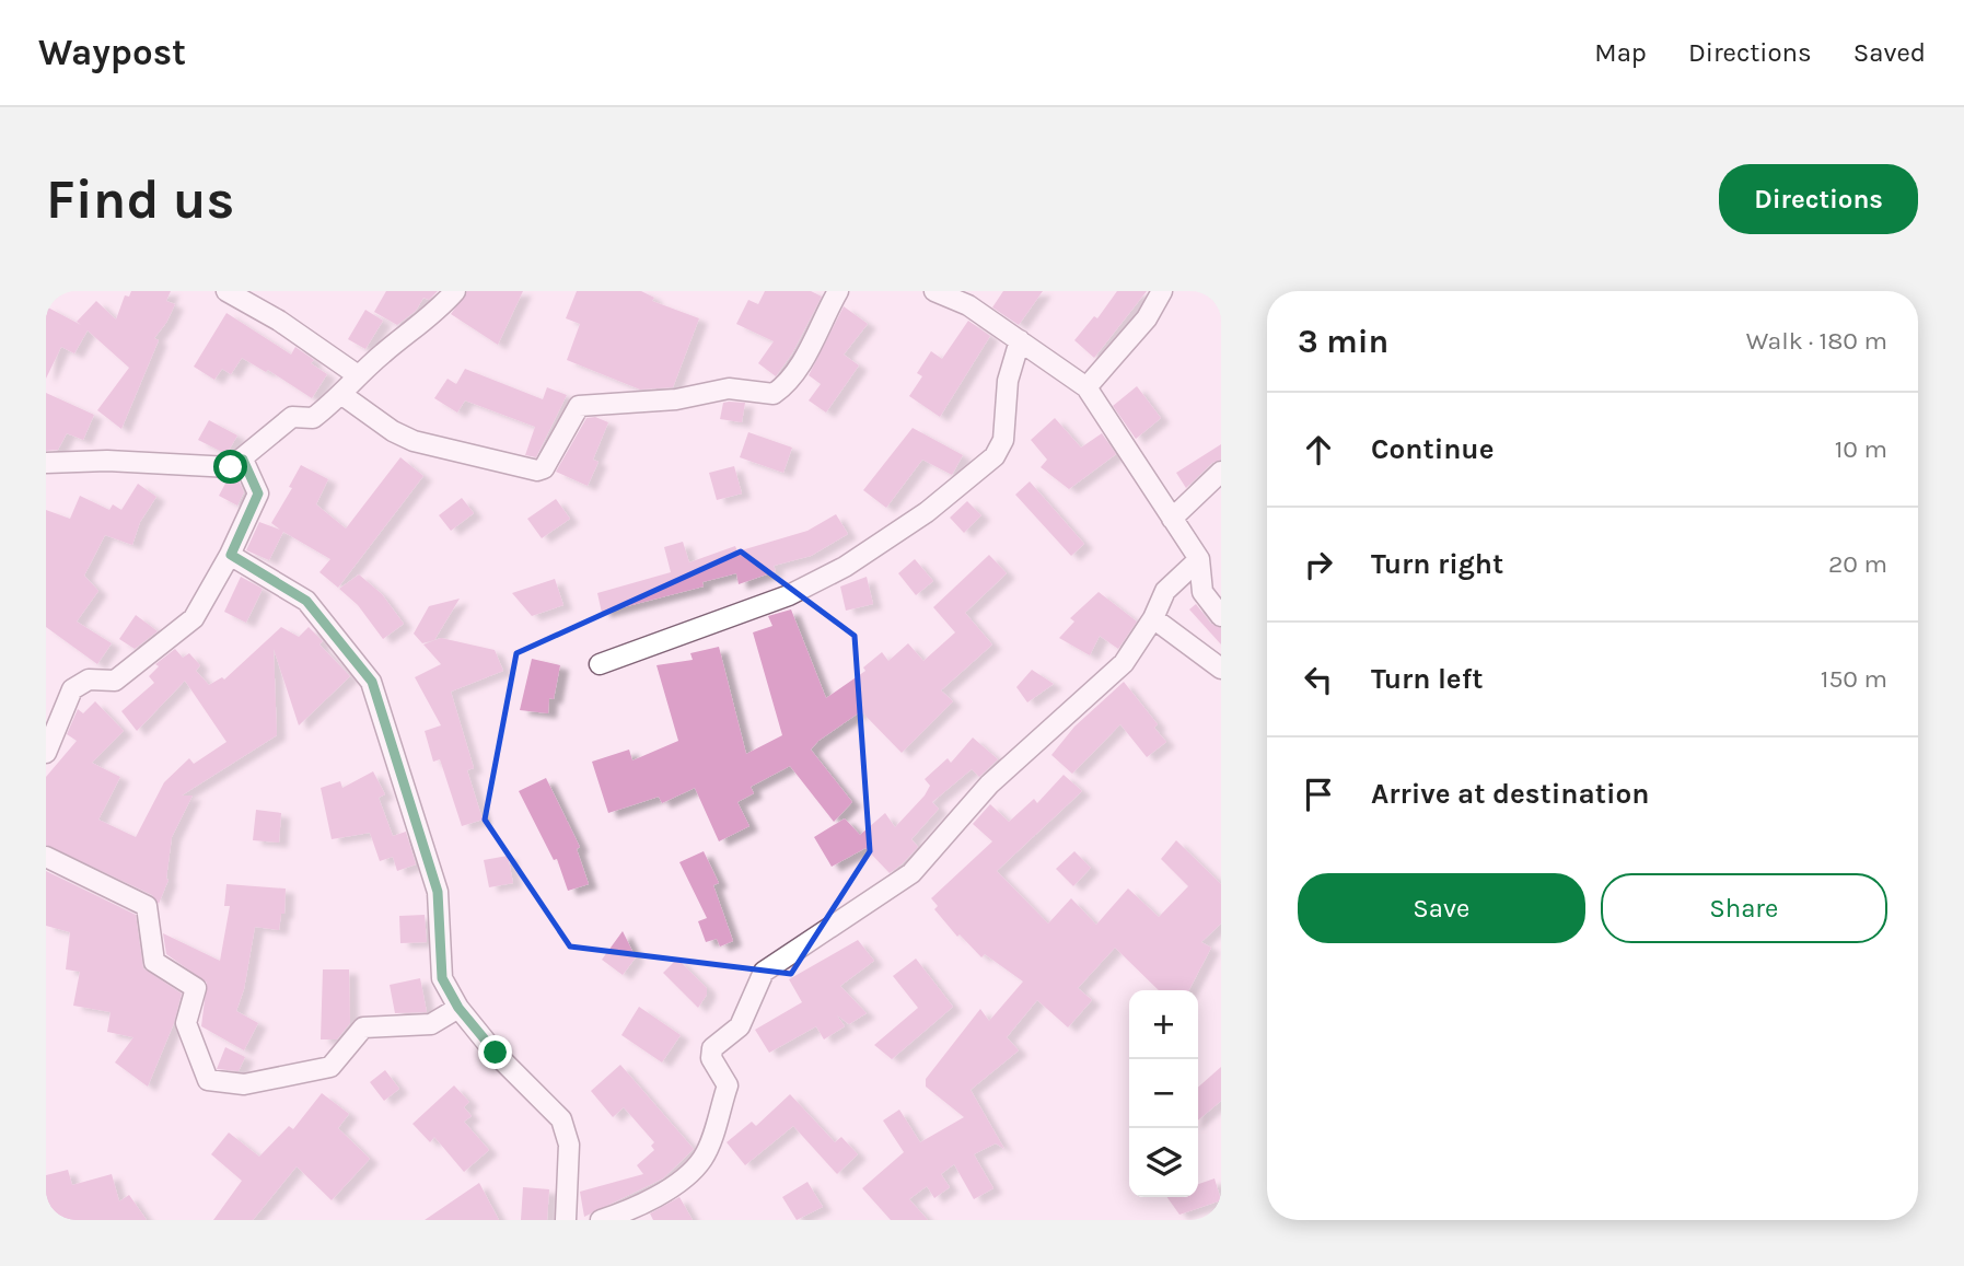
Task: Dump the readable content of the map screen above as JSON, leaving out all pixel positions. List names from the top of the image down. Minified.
{"page":{"header":"Waypost","nav":["Map","Directions","Saved"],"buttons":["Directions",["Save","Share"]],"title":"Find us","heading":["3 min","Walk · 180 m"],"list":[["Continue","10 m"],["Turn right","20 m"],["Turn left","150 m"],"Arrive at destination"],"map_buttons":["+","−"]}}
